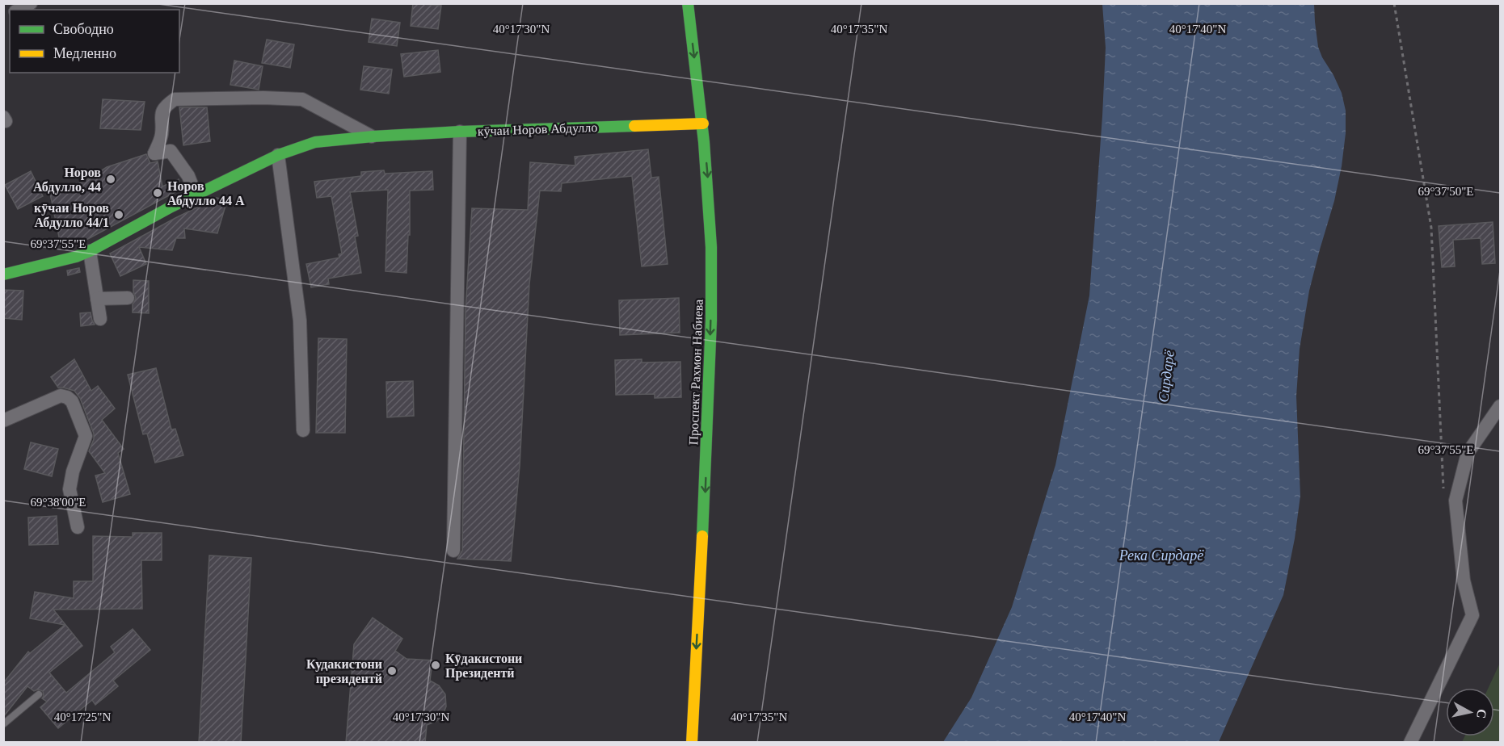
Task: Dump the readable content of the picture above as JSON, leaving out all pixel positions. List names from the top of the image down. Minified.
{"streets":{"main road":["кӯчаи Норов Абдулло","Проспект Рахмон Набиева"]},"crossings":[["кӯчаи Норов Абдулло","Проспект Рахмон Набиева"]],"water":["Сирдарё","Река Сирдарё"],"places":["Норов Абдулло, 44","Норов Абдулло 44 А","кӯчаи Норов Абдулло 44/1","Кӯдакистони Президентӣ","Кудакистони президентй"],"legend":["Свободно","Медленно"],"north":"right","coordinates":["40°17'30\"N","40°17'35\"N","40°17'40\"N","69°37'50\"E","69°37'55\"E","69°38'00\"E","40°17'25\"N"]}
